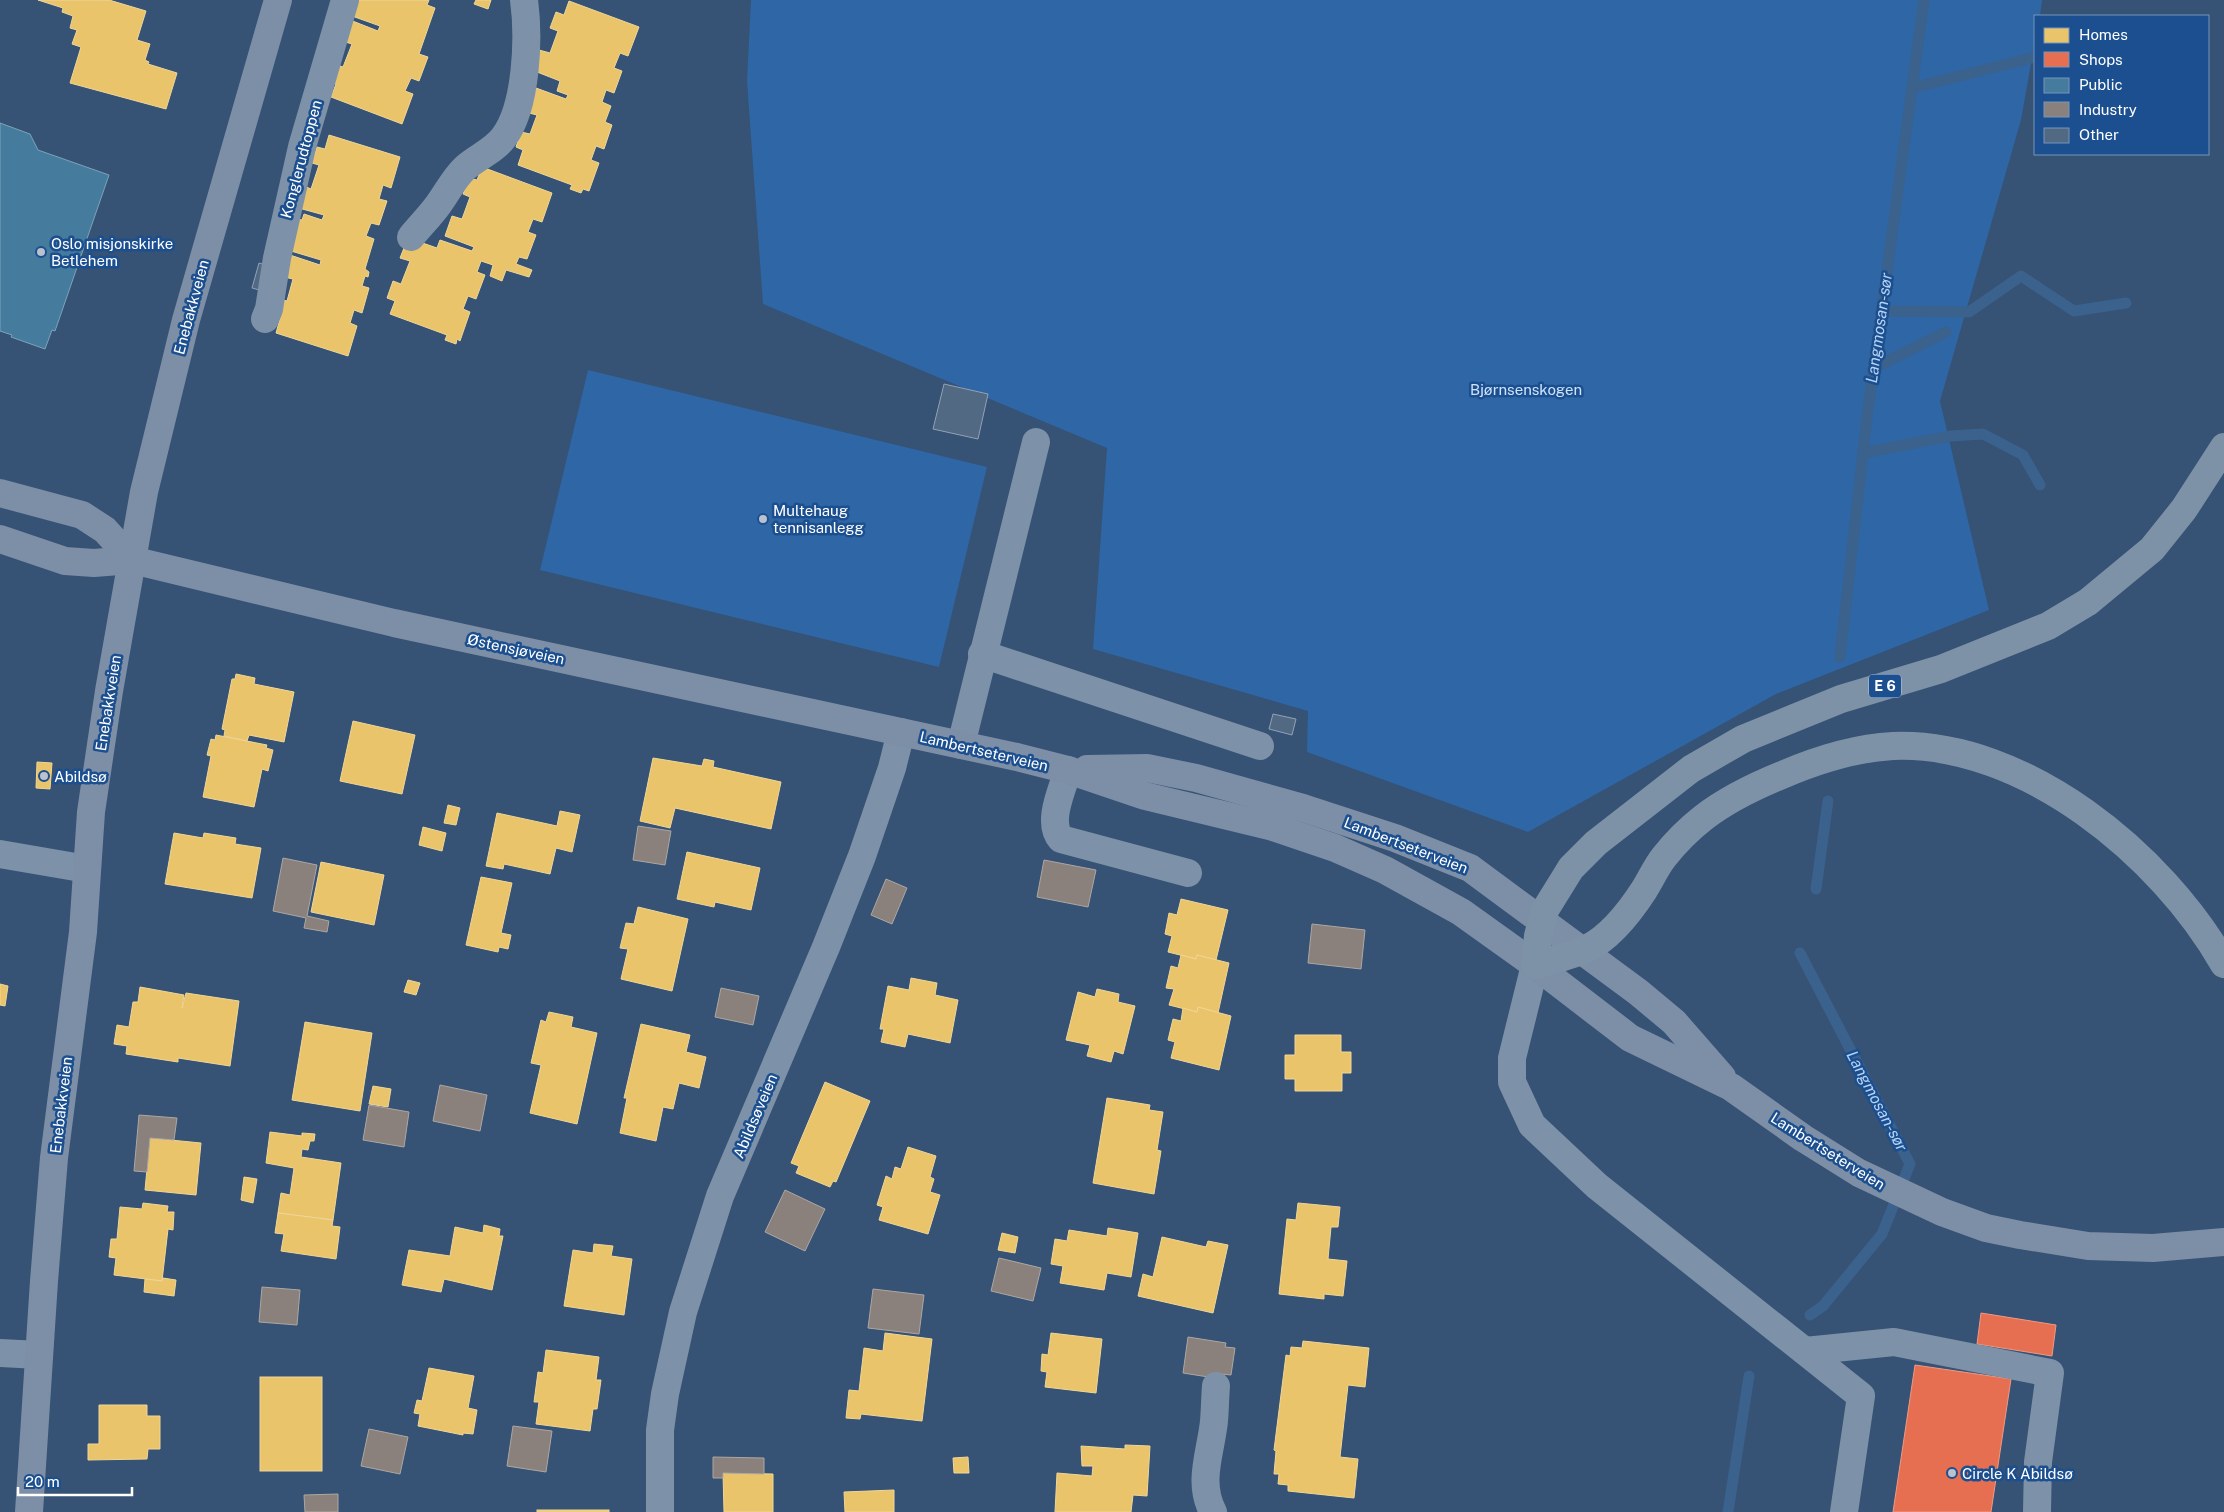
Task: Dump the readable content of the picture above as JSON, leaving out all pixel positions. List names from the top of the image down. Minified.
{"streets":{"highway":["E 6"],"main road":["Enebakkveien","Østensjøveien","Lambertseterveien"],"street":["Konglerudtoppen","Abildsøveien"]},"crossings":[["Enebakkveien","Østensjøveien"],["Østensjøveien","Lambertseterveien"],["Østensjøveien","Abildsøveien"],["E 6","Lambertseterveien"],["Lambertseterveien","Abildsøveien"]],"water":["Langmosan-sør"],"parks":["Bjørnsenskogen"],"places":["Oslo misjonskirke Betlehem","Multehaug tennisanlegg","Abildsø","Circle K Abildsø"],"legend":["Homes","Shops","Public","Industry","Other"],"scale_bar":"20 m"}
